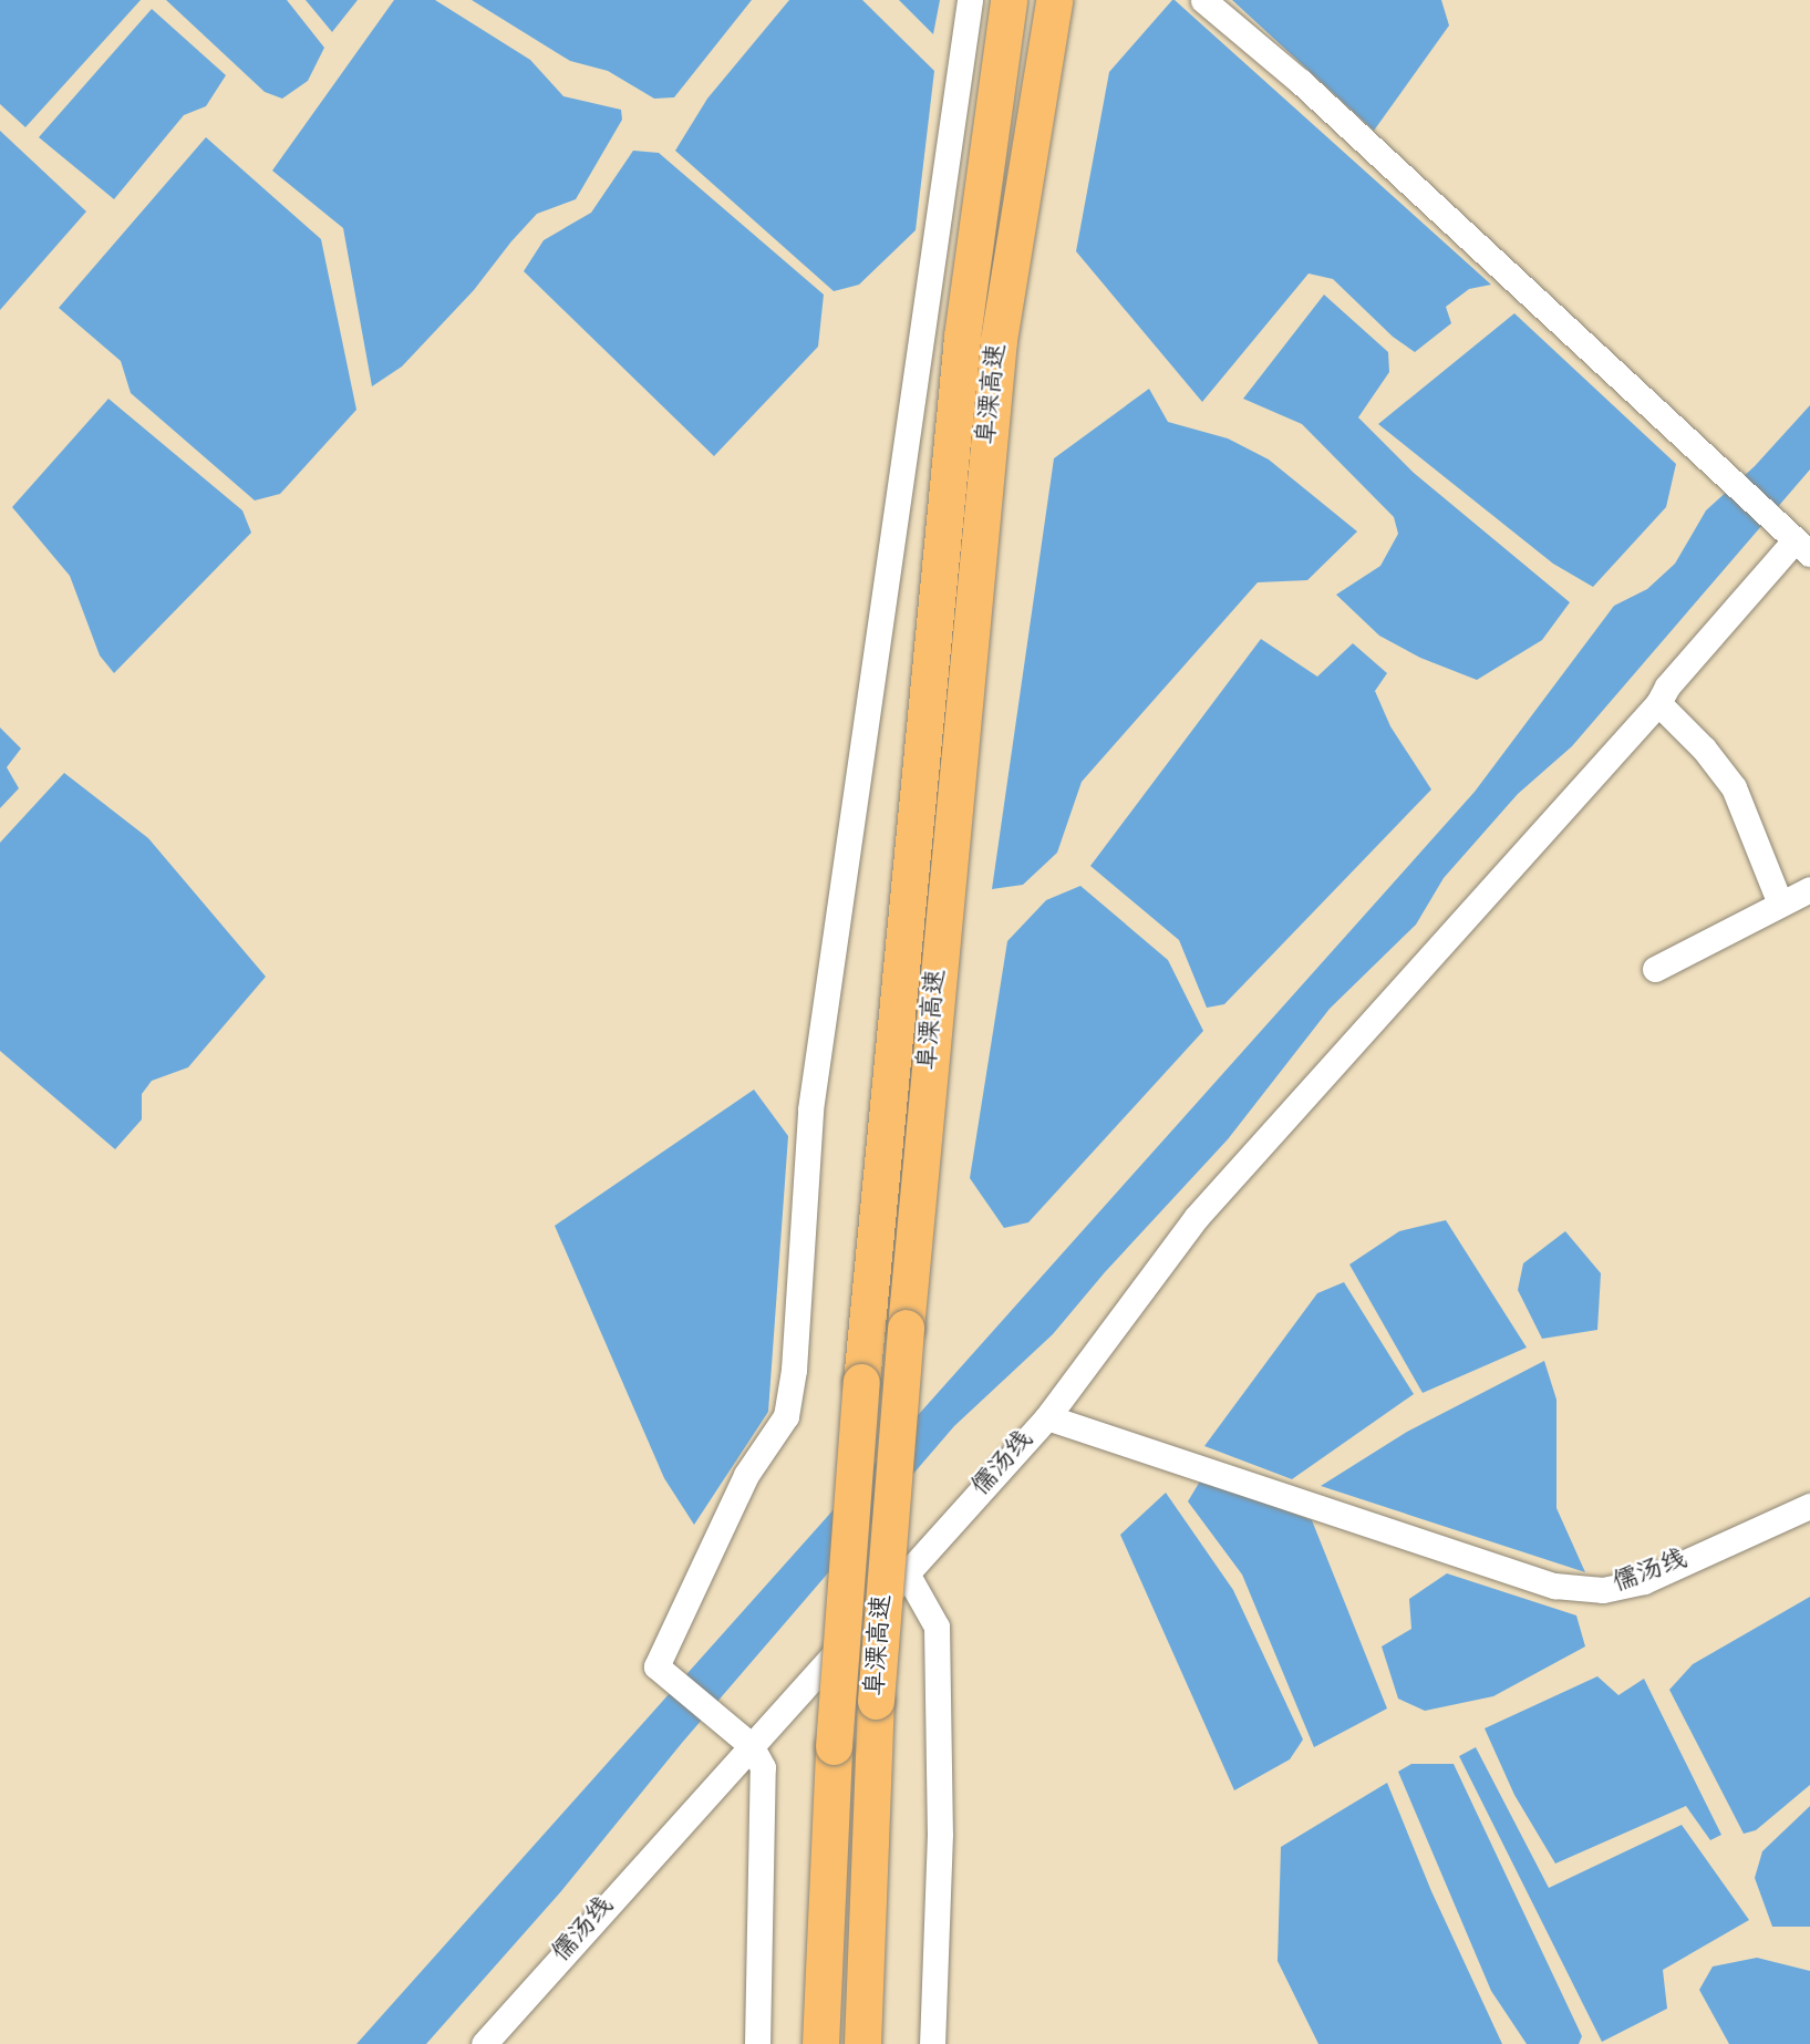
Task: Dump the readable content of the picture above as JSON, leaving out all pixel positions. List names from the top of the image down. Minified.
{"streets":{"highway":["阜溧高速"],"street":["儒汤线"]}}
